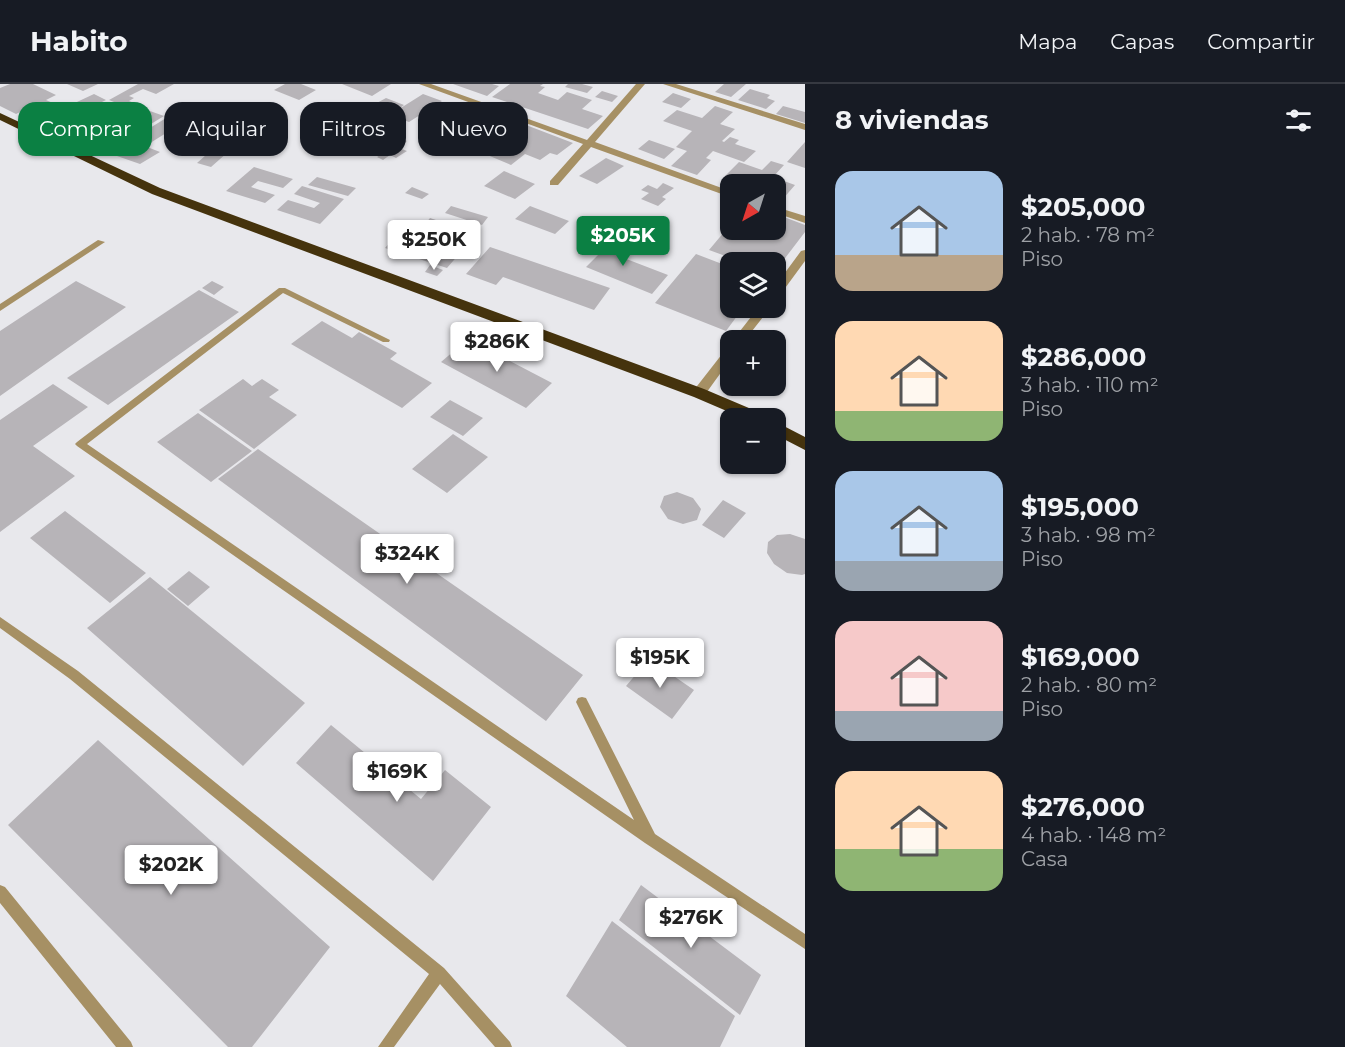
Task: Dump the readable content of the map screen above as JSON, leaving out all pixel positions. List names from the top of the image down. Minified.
{"north":"bottom left","page":{"header":"Habito","nav":["Mapa","Capas","Compartir"],"heading":"8 viviendas","chip":["Comprar","Alquilar","Filtros","Nuevo"],"list":[{"name":"$205,000","note":"2 hab. · 78 m² · Piso"},{"name":"$286,000","note":"3 hab. · 110 m² · Piso"},{"name":"$195,000","note":"3 hab. · 98 m² · Piso"},{"name":"$169,000","note":"2 hab. · 80 m² · Piso"},{"name":"$276,000","note":"4 hab. · 148 m² · Casa"}],"map_buttons":["+","−"],"price":["$205K","$250K","$286K","$324K","$195K","$169K","$202K","$276K"]}}
